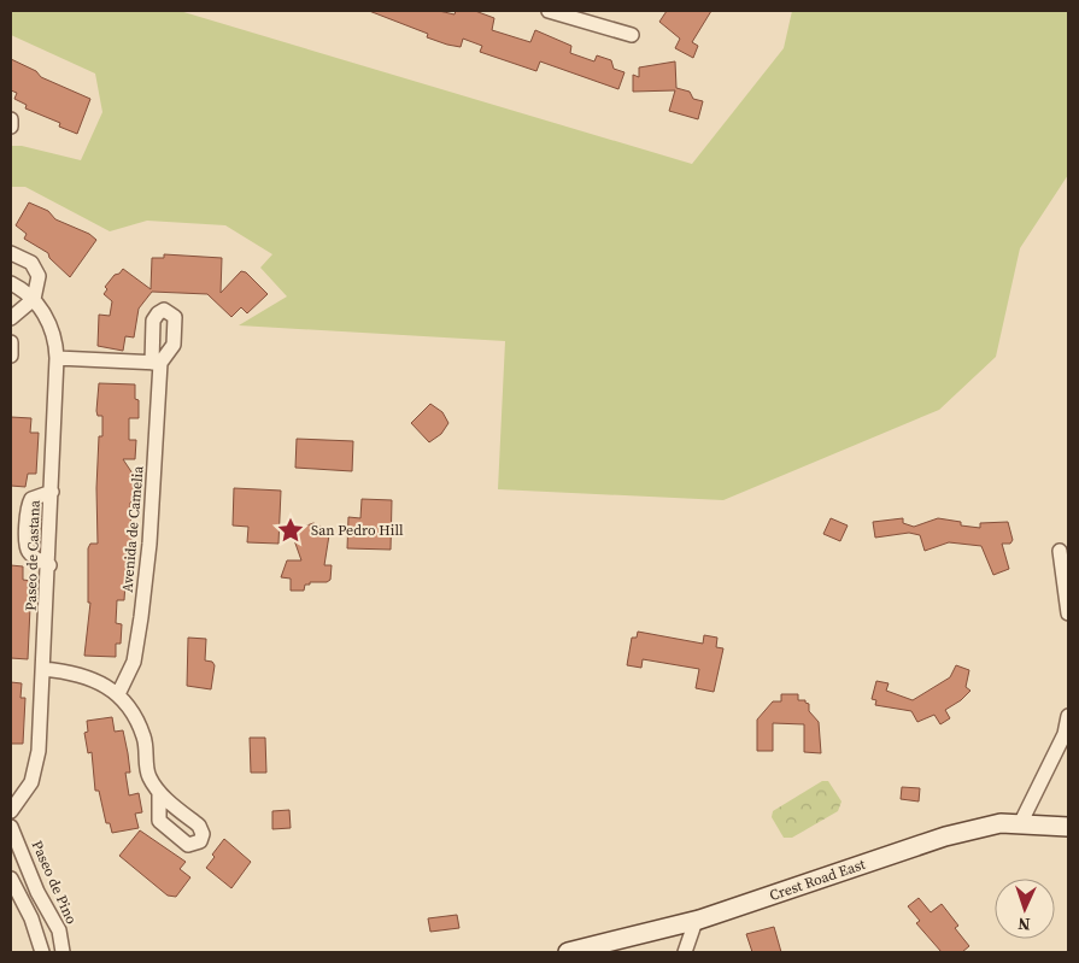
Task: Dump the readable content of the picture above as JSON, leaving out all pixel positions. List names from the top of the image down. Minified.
{"streets":{"street":["Avenida de Camelia","Paseo de Castana","Crest Road East","Paseo de Pino"]},"crossings":[["Avenida de Camelia","Paseo de Castana"]],"places":{"place":["San Pedro Hill"]},"north":"bottom"}
